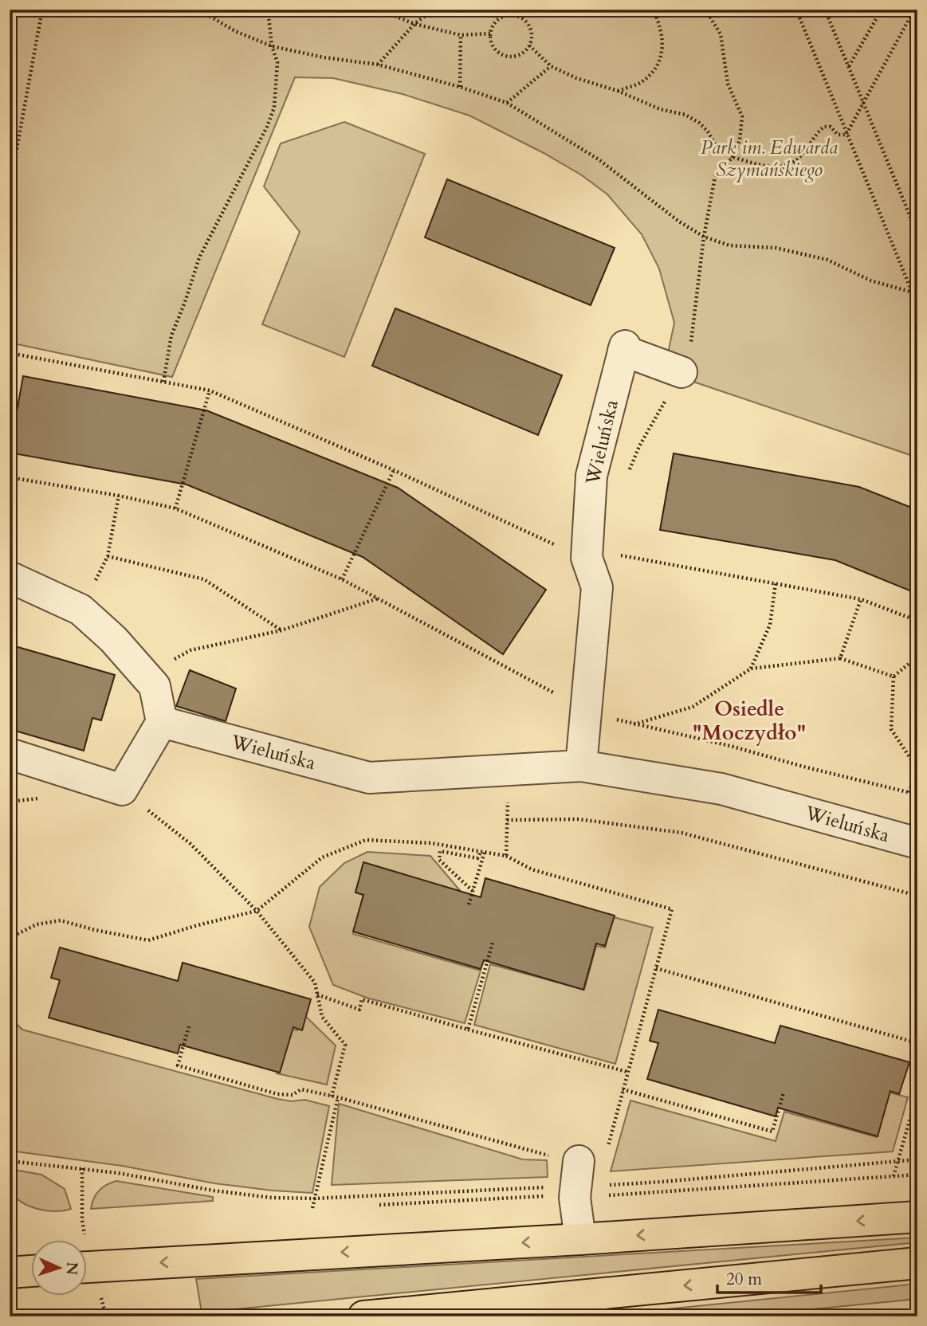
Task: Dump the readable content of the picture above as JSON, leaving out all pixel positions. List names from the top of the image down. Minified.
{"streets":{"street":["Wieluńska"]},"districts":["Osiedle \"Moczydło\""],"parks":["Park im. Edwarda Szymańskiego"],"scale_bar":"20 m","north":"right"}
